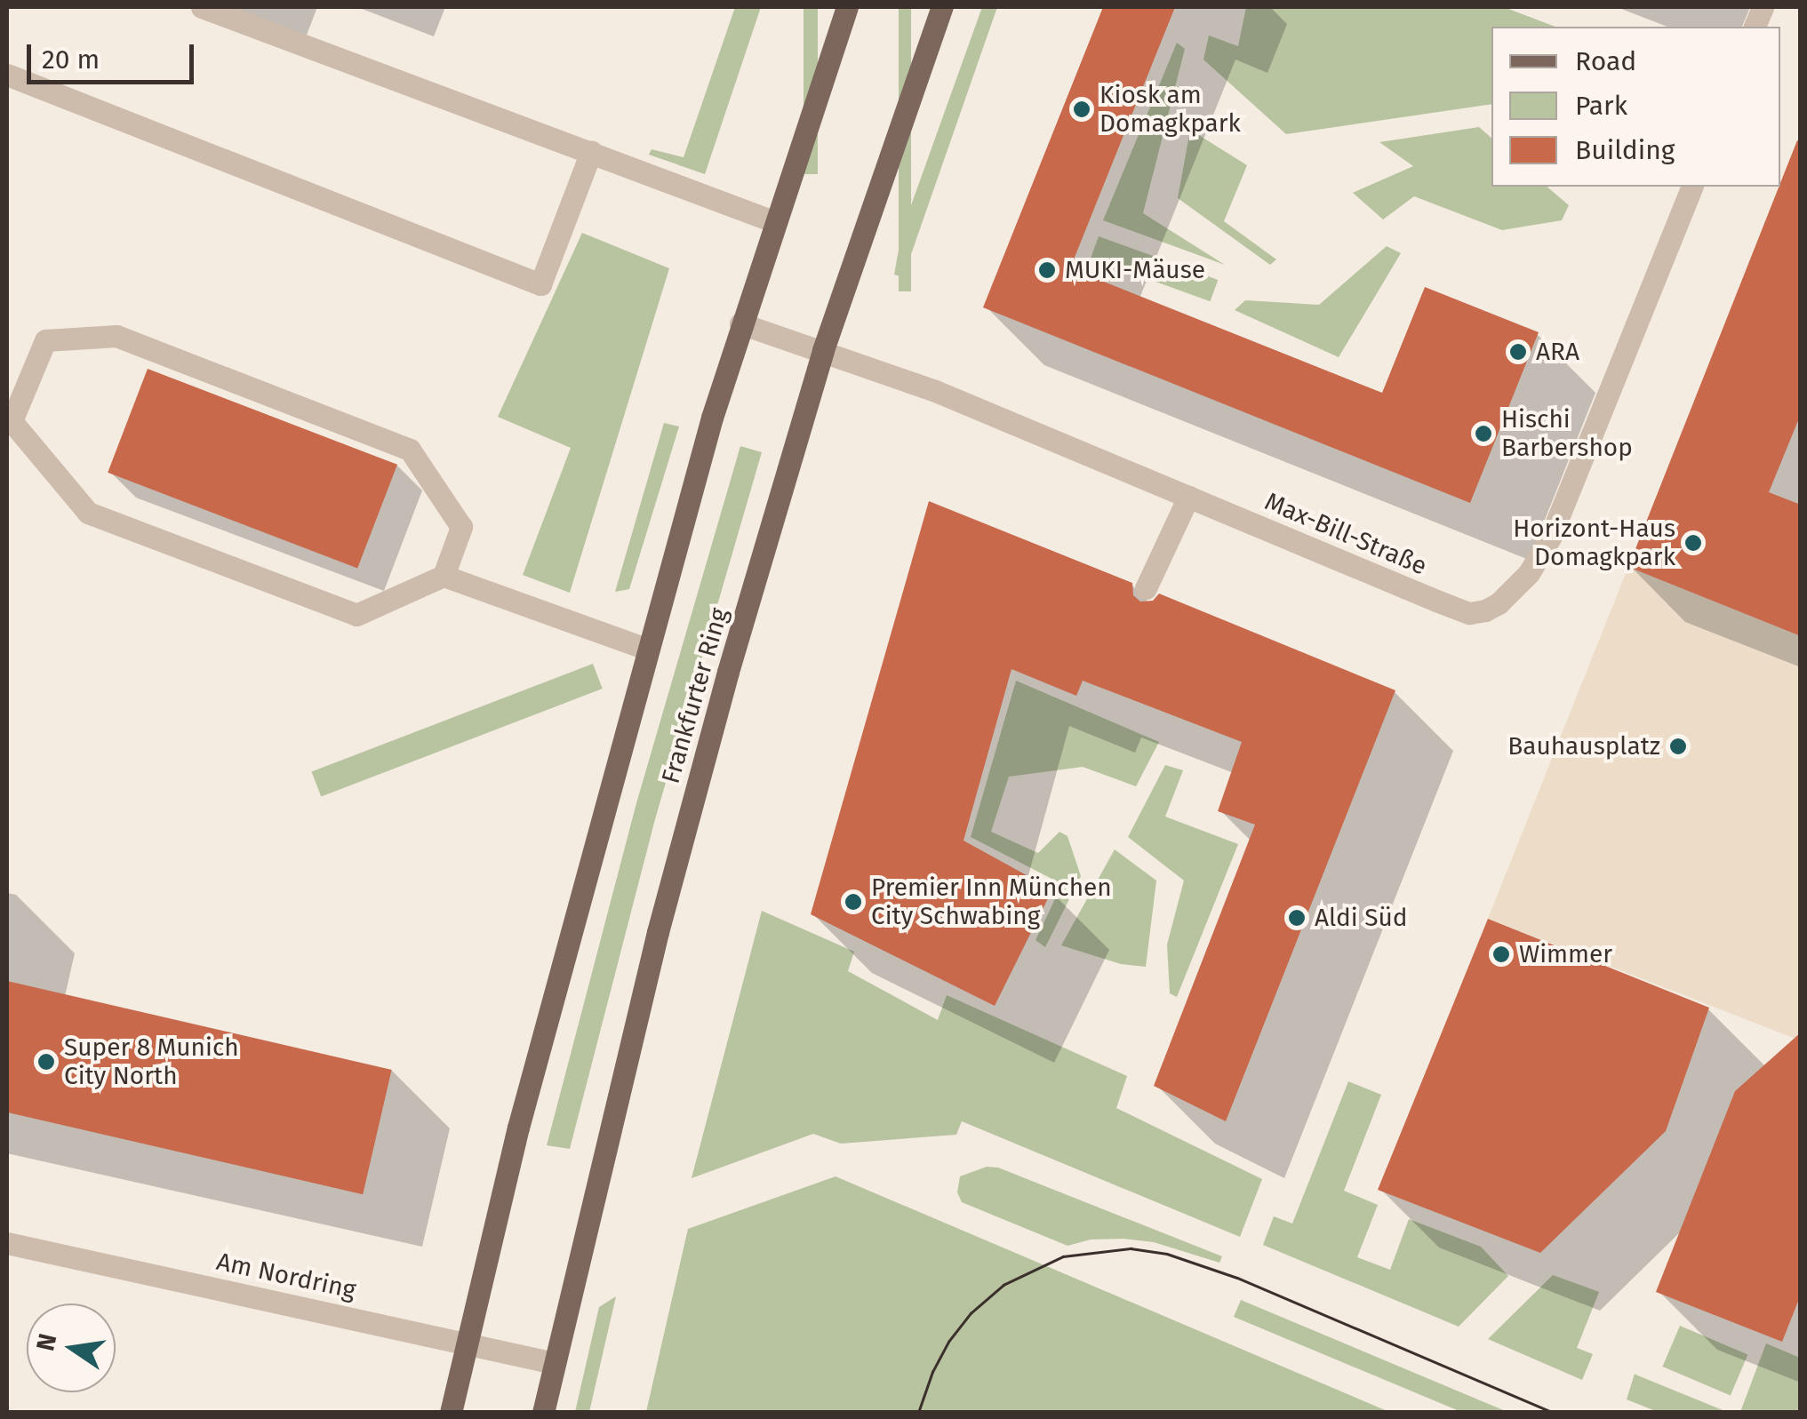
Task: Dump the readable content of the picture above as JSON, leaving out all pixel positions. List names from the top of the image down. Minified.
{"streets":{"main road":["Frankfurter Ring"],"street":["Max-Bill-Straße","Am Nordring"]},"crossings":[["Max-Bill-Straße","Frankfurter Ring"],["Frankfurter Ring","Am Nordring"]],"places":["Kiosk am Domagkpark","MUKI-Mäuse","ARA","Hischi Barbershop","Horizont-Haus Domagkpark","Bauhausplatz","Premier Inn München City Schwabing","Aldi Süd","Wimmer","Super 8 Munich City North"],"legend":["Road","Park","Building"],"scale_bar":"20 m","north":"left"}
